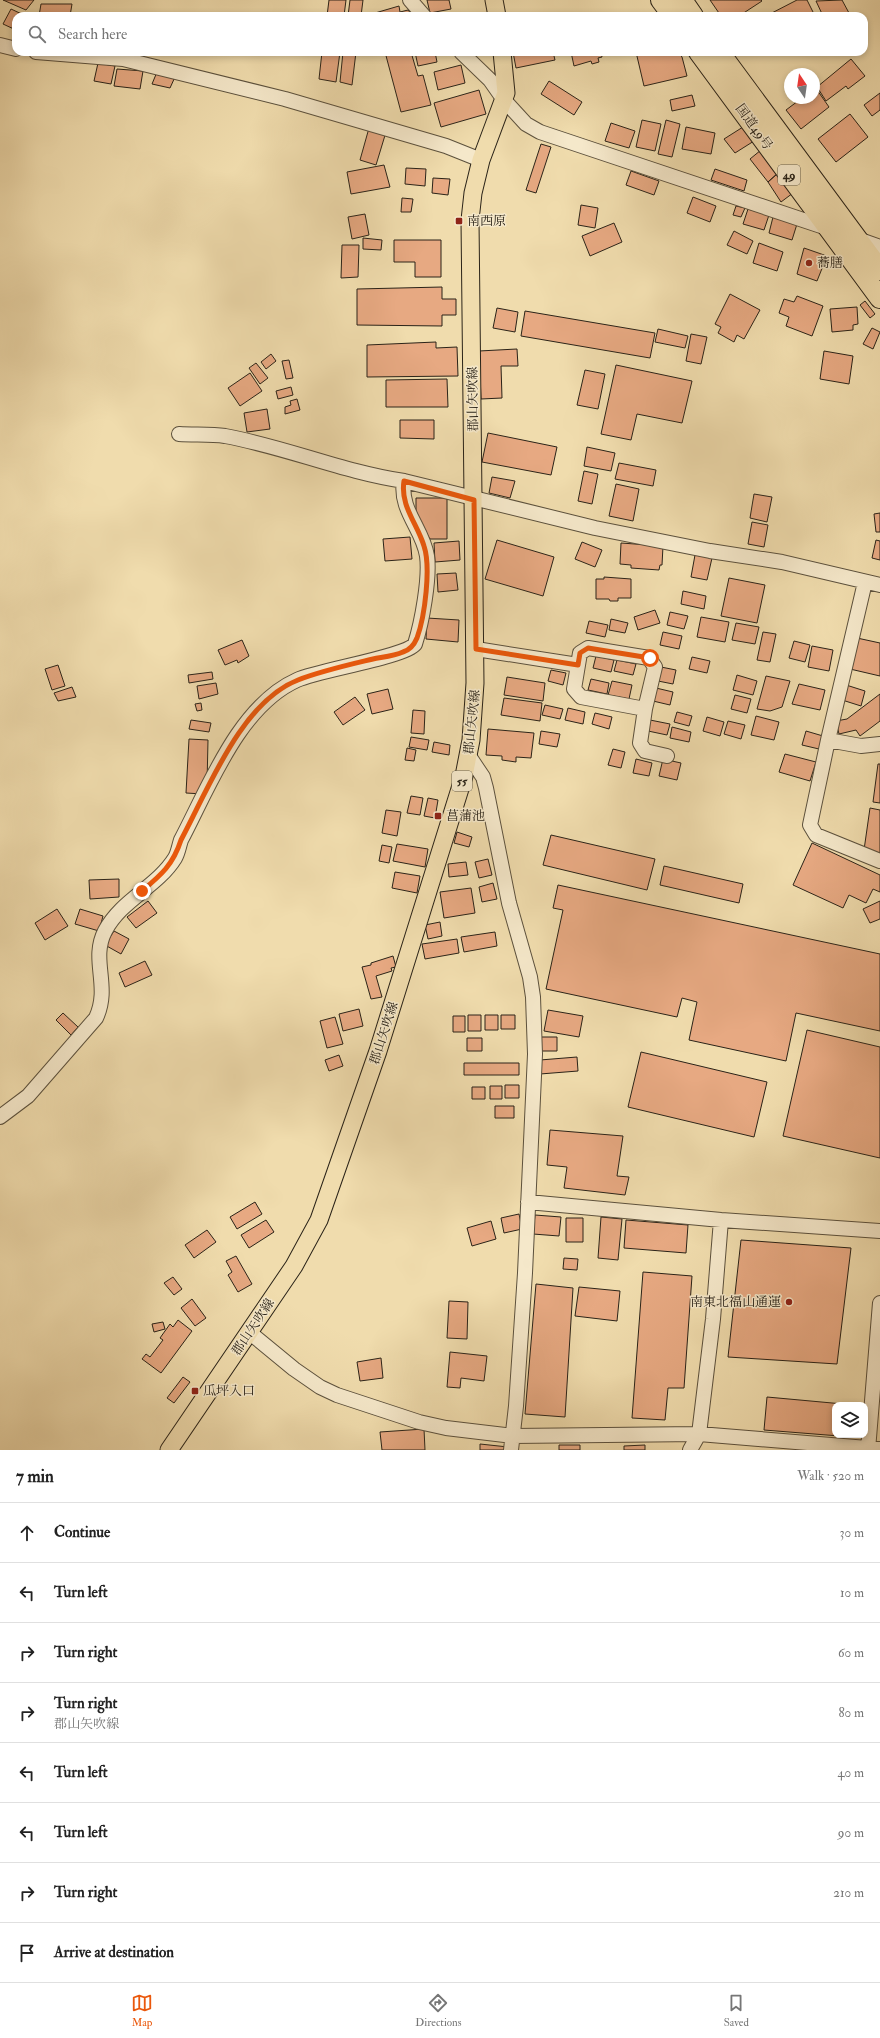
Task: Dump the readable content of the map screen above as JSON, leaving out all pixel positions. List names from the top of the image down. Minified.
{"streets":{"highway":["国道49号","49"],"main road":["郡山矢吹線","55"]},"places":{"transit":["南西原","菖蒲池","瓜坪入口"],"other":["蕎膳","南東北福山通運"]},"north":"top","page":{"search":"Search here","heading":["7 min","Walk · 520 m"],"list":[["Continue","30 m"],["Turn left","10 m"],["Turn right","60 m"],["Turn right","郡山矢吹線","80 m"],["Turn left","40 m"],["Turn left","90 m"],["Turn right","210 m"],"Arrive at destination"],"nav":["Map","Directions","Saved"]}}
